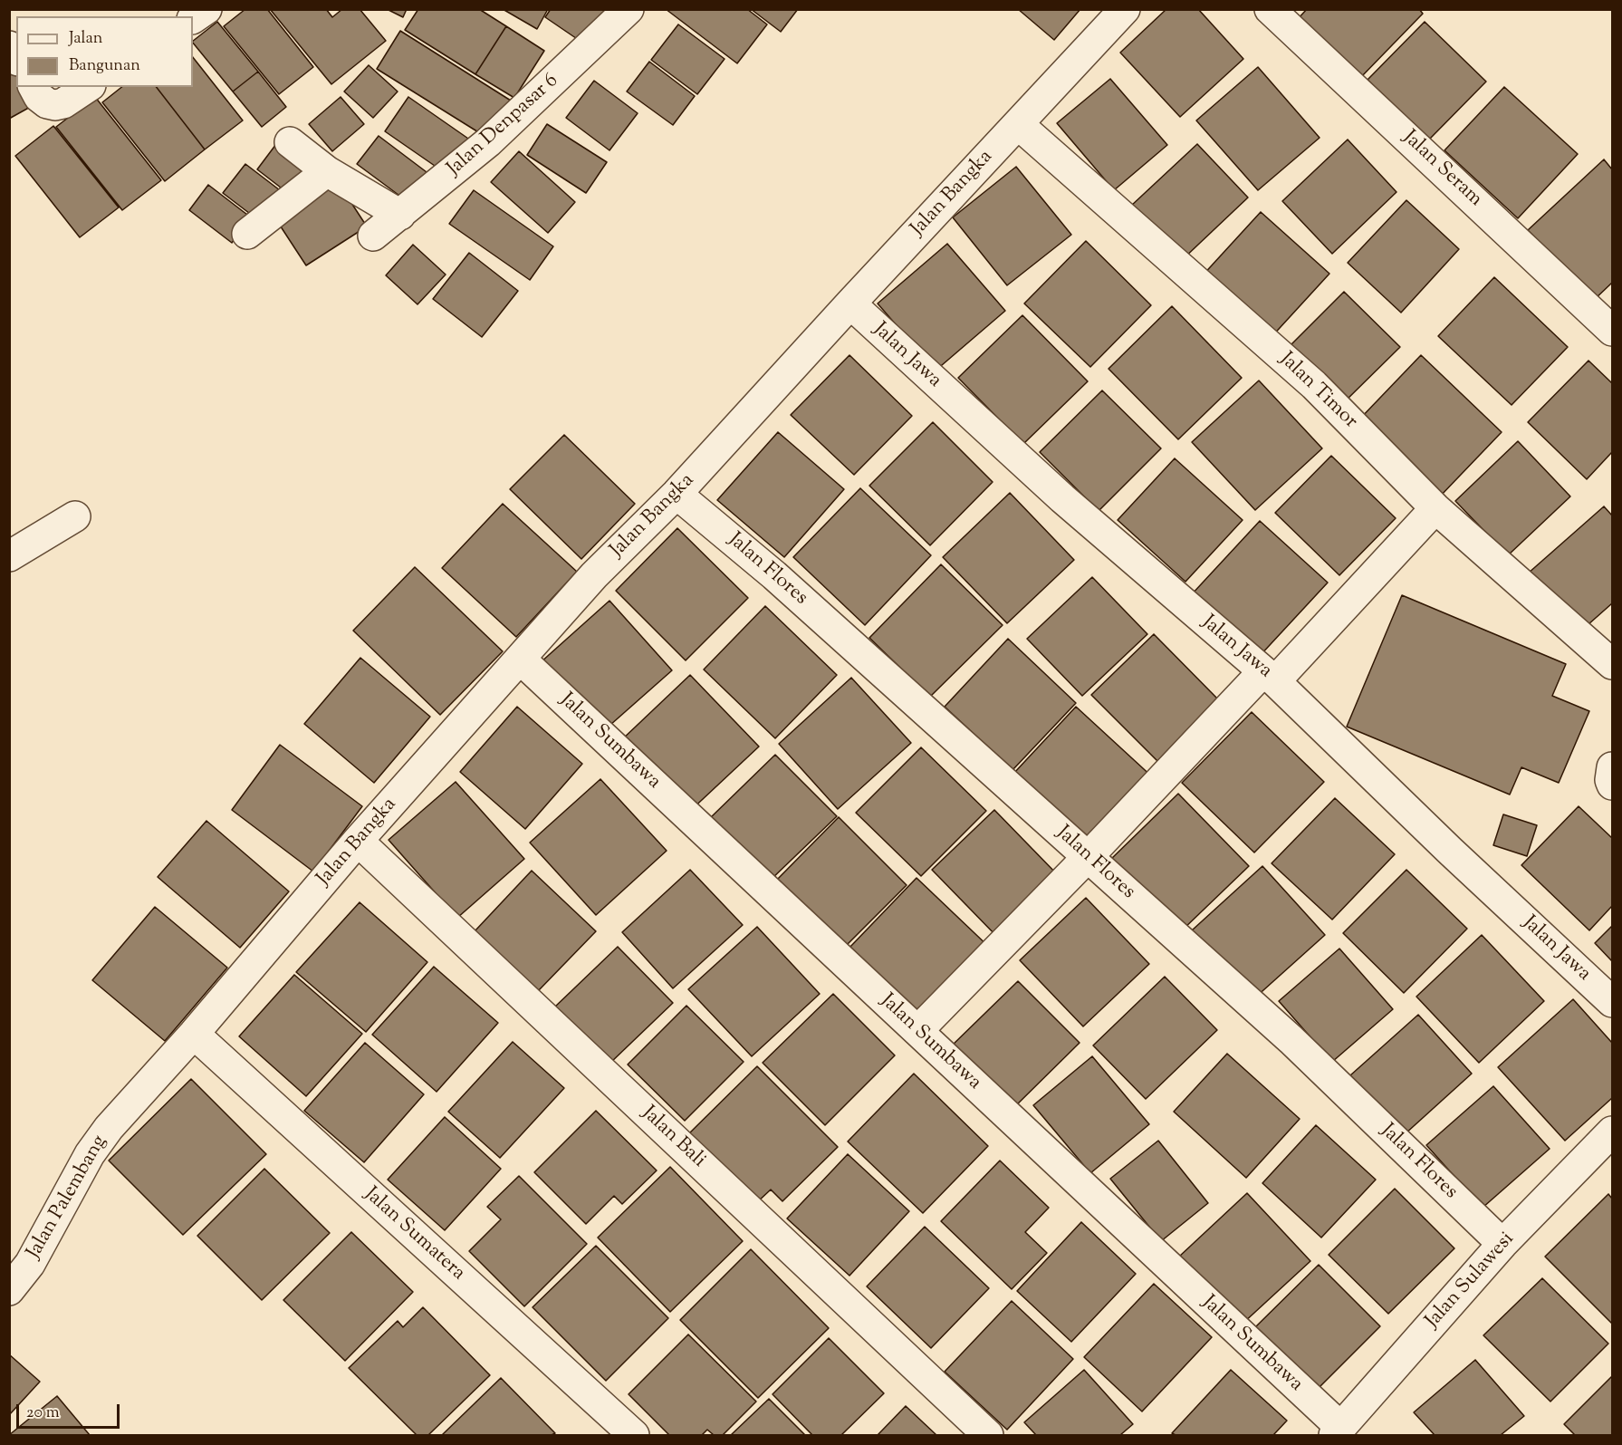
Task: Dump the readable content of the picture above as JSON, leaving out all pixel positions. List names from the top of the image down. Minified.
{"streets":{"street":["Jalan Denpasar 6","Jalan Seram","Jalan Bangka","Jalan Jawa","Jalan Timor","Jalan Flores","Jalan Sumbawa","Jalan Bali","Jalan Palembang","Jalan Sumatera","Jalan Sulawesi"]},"crossings":[["Jalan Bangka","Jalan Jawa"],["Jalan Bangka","Jalan Timor"],["Jalan Bangka","Jalan Flores"],["Jalan Bangka","Jalan Sumbawa"],["Jalan Bangka","Jalan Bali"],["Jalan Bangka","Jalan Palembang"],["Jalan Bangka","Jalan Sumatera"],["Jalan Flores","Jalan Sulawesi"],["Jalan Sumbawa","Jalan Sulawesi"],["Jalan Palembang","Jalan Sumatera"]],"legend":["Jalan","Bangunan"],"scale_bar":"20 m"}
